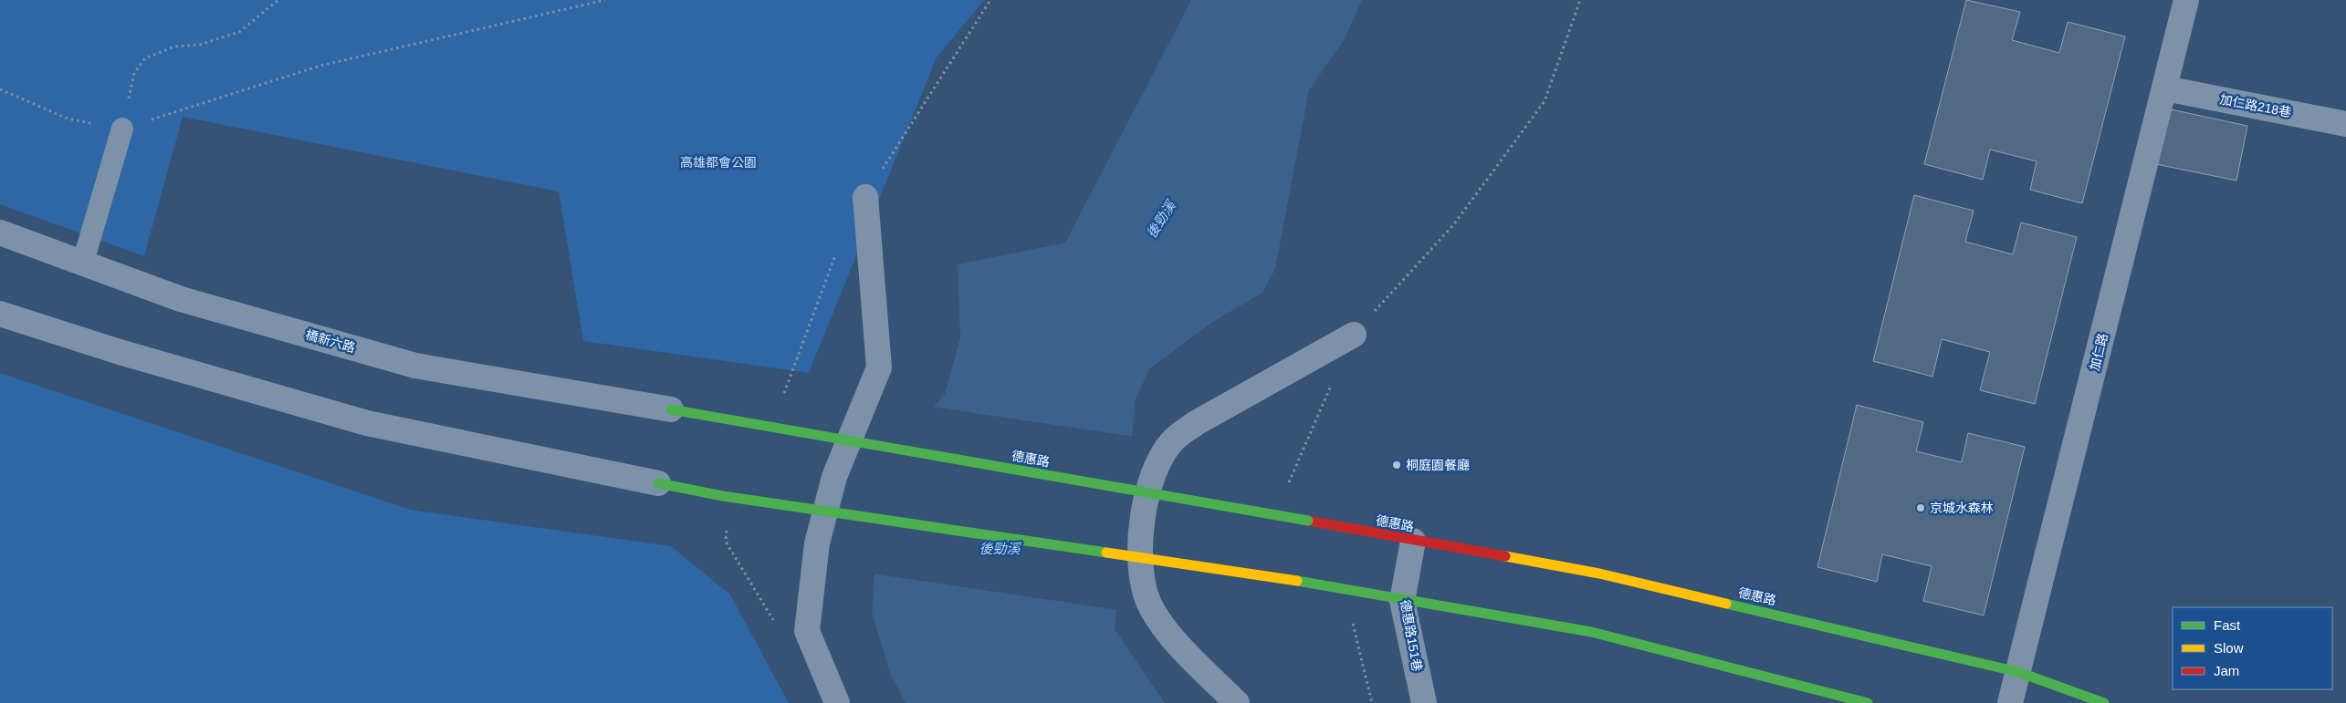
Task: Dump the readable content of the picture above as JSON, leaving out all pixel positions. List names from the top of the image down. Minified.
{"streets":{"street":["加仁路218巷","橋新六路","加仁路","德惠路","德惠路151巷"]},"crossings":[["加仁路218巷","加仁路"],["橋新六路","德惠路"],["加仁路","德惠路"],["德惠路","德惠路151巷"]],"water":["後勁溪"],"parks":["高雄都會公園"],"places":["桐庭園餐廳","京城水森林"],"legend":["Fast","Slow","Jam"]}
